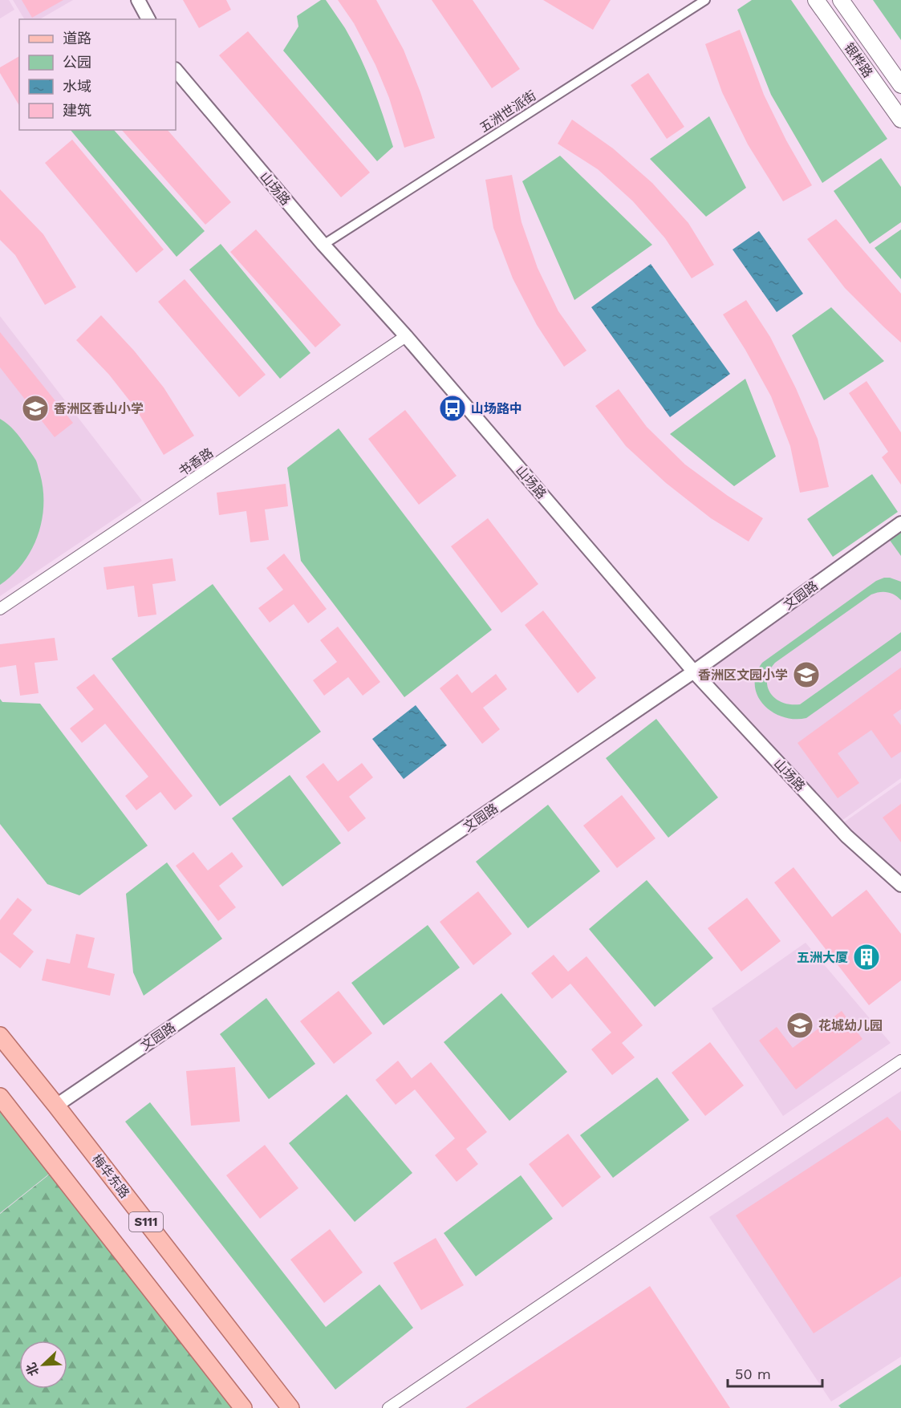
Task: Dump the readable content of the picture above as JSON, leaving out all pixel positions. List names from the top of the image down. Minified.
{"streets":{"main road":["银桦路","梅华东路","S111"],"street":["五洲世派街","山场路","书香路","文园路"]},"crossings":[["五洲世派街","山场路"],["山场路","书香路"],["山场路","文园路"],["文园路","梅华东路"]],"places":{"school or university":["香洲区香山小学","香洲区文园小学","花城幼儿园"],"bus stop":["山场路中"],"building":["五洲大厦"]},"legend":["道路","公园","水域","建筑"],"scale_bar":"50 m","north":"bottom left"}
